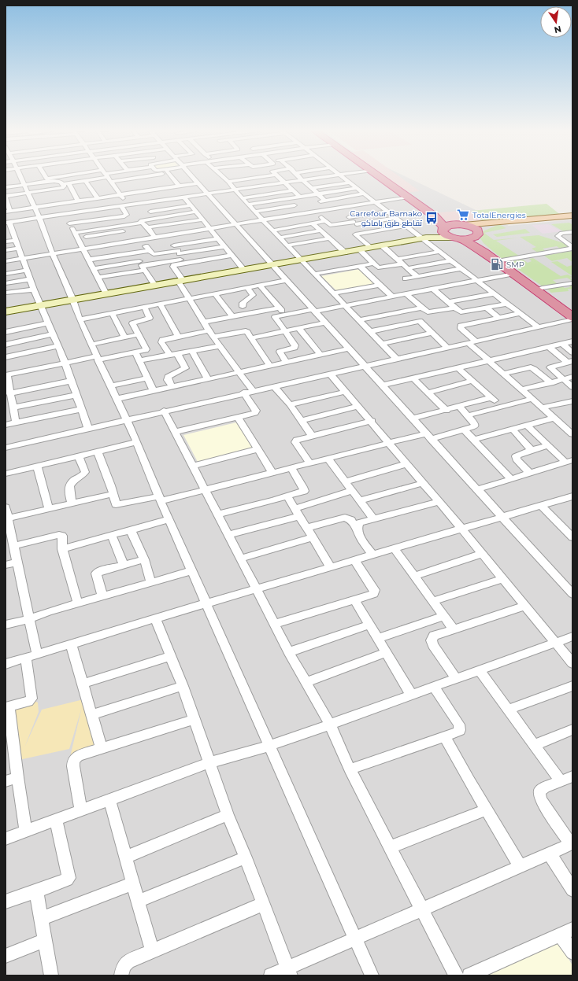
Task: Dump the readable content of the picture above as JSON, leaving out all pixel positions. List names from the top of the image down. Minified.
{"places":{"supermarket":["TotalEnergies"],"bus stop":["Carrefour Bamako تقاطع طرق باماكو"],"fuel station":["SMP"]},"north":"bottom"}
